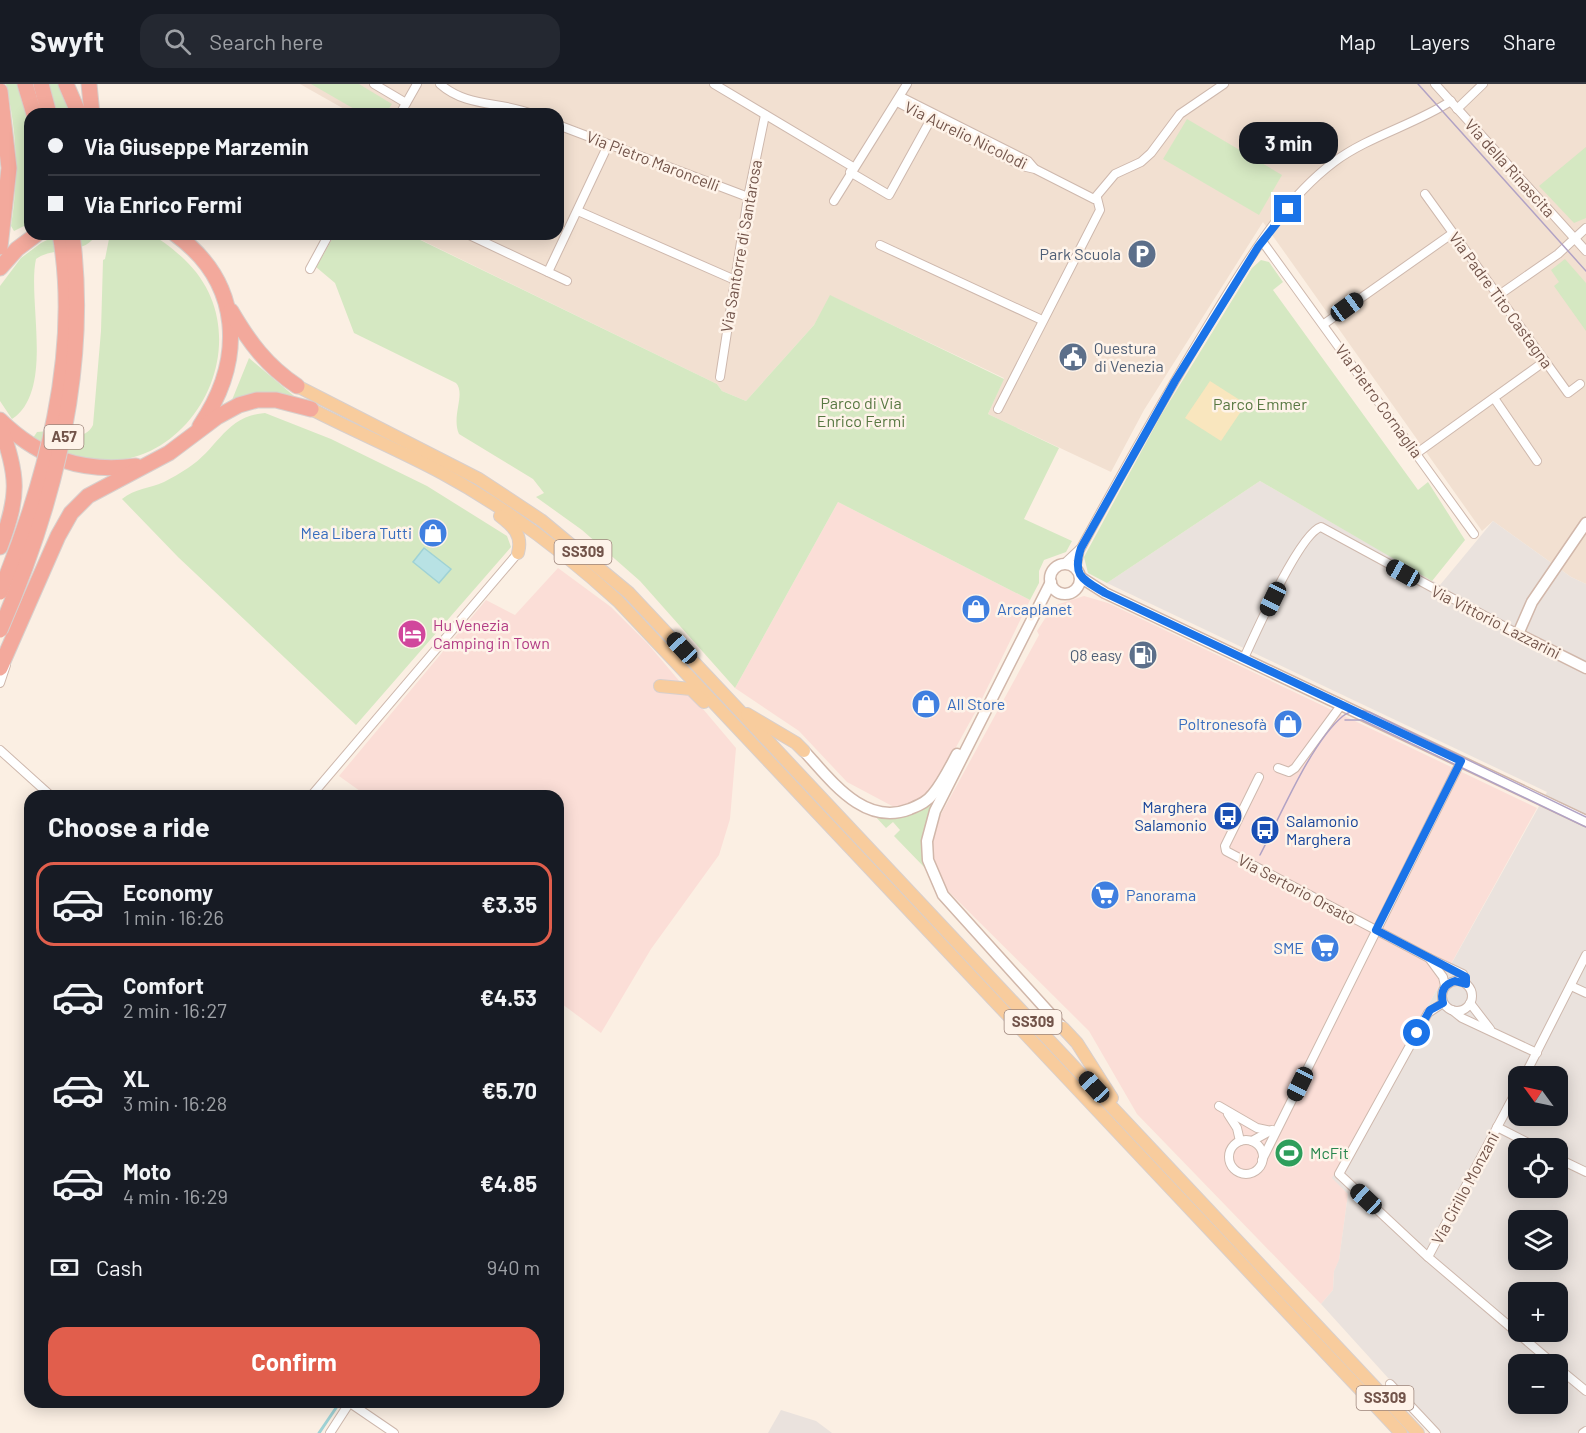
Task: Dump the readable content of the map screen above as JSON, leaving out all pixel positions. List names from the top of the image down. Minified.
{"streets":{"highway":["A57","SS309"],"street":["Via Aurelio Nicolodi","Via Pietro Maroncelli","Via della Rinascita","Via Santorre di Santarosa","Via Padre Tito Castagna","Via Pietro Cornaglia","Via Vittorio Lazzarini","Via Sertorio Orsato","Via Cirillo Monzani"]},"crossings":[["Via Pietro Maroncelli","Via Santorre di Santarosa"]],"parks":["Parco di Via Enrico Fermi","Parco Emmer"],"places":{"parking":["Park Scuola"],"public building":["Questura di Venezia"],"shop":["Mea Libera Tutti","Arcaplanet","All Store","Poltronesofà"],"hotel":["Hu Venezia Camping in Town"],"fuel station":["Q8 easy"],"bus stop":["Marghera Salamonio","Salamonio Marghera"],"supermarket":["Panorama","SME"],"sports":["McFit"]},"north":"top left","page":{"header":"Swyft","search":"Search here","nav":["Map","Layers","Share"],"banner":["Via Giuseppe Marzemin","Via Enrico Fermi"],"bubble":"3 min","heading":"Choose a ride","list":[{"name":"Economy","note":"1 min · 16:26","value":"€3.35"},{"name":"Comfort","note":"2 min · 16:27","value":"€4.53"},{"name":"XL","note":"3 min · 16:28","value":"€5.70"},{"name":"Moto","note":"4 min · 16:29","value":"€4.85"}],"map_buttons":["+","−"],"pay":["Cash","940 m"],"buttons":"Confirm"}}
